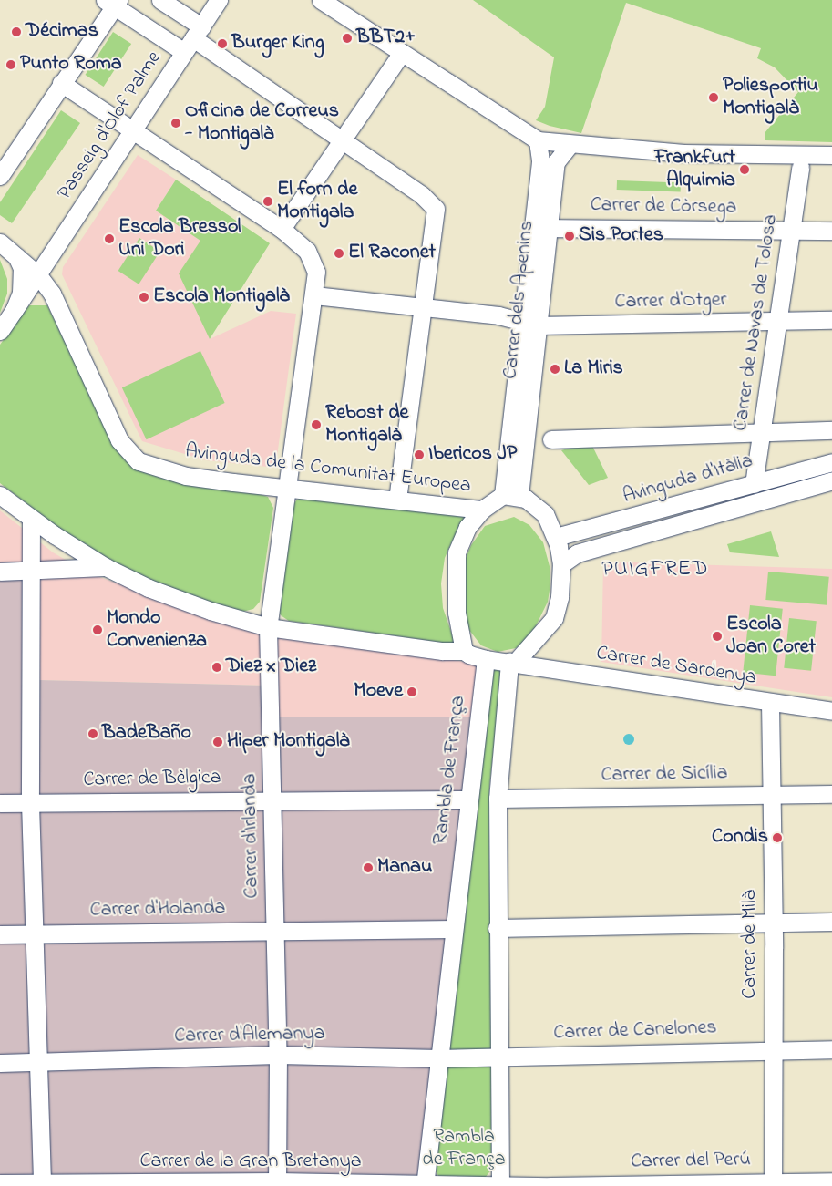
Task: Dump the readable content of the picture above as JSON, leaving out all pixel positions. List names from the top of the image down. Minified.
{"streets":{"street":["Passeig d'Olof Palme","Carrer de Còrsega","Carrer dels Apenins","Carrer d'Otger","Carrer de Navas de Tolosa","Avinguda de la Comunitat Europea","Avinguda d'Itàlia","Carrer de Sardenya","Rambla de França","Carrer de Sicília","Carrer de Bèlgica","Carrer d'Irlanda","Carrer d'Holanda","Carrer de Milà","Carrer de Canelones","Carrer d'Alemanya","Carrer del Perú","Carrer de la Gran Bretanya"]},"crossings":[["Passeig d'Olof Palme","Avinguda de la Comunitat Europea"],["Passeig d'Olof Palme","Carrer d'Irlanda"],["Carrer de Còrsega","Carrer dels Apenins"],["Carrer de Còrsega","Carrer de Navas de Tolosa"],["Carrer dels Apenins","Carrer d'Otger"],["Carrer dels Apenins","Avinguda de la Comunitat Europea"],["Carrer dels Apenins","Avinguda d'Itàlia"],["Carrer dels Apenins","Carrer de Sardenya"],["Carrer dels Apenins","Rambla de França"],["Carrer d'Otger","Carrer de Navas de Tolosa"],["Carrer d'Otger","Carrer d'Irlanda"],["Carrer de Navas de Tolosa","Avinguda d'Itàlia"],["Avinguda de la Comunitat Europea","Avinguda d'Itàlia"],["Avinguda de la Comunitat Europea","Carrer de Sardenya"],["Avinguda de la Comunitat Europea","Rambla de França"],["Avinguda de la Comunitat Europea","Carrer d'Irlanda"],["Avinguda d'Itàlia","Carrer de Sardenya"],["Avinguda d'Itàlia","Rambla de França"],["Carrer de Sardenya","Rambla de França"],["Carrer de Sardenya","Carrer de Milà"],["Rambla de França","Carrer de Bèlgica"],["Rambla de França","Carrer d'Holanda"],["Rambla de França","Carrer d'Alemanya"],["Rambla de França","Carrer de la Gran Bretanya"],["Carrer de Sicília","Carrer de Milà"],["Carrer de Bèlgica","Carrer d'Irlanda"],["Carrer d'Irlanda","Carrer d'Holanda"],["Carrer d'Irlanda","Carrer d'Alemanya"],["Carrer d'Irlanda","Carrer de la Gran Bretanya"],["Carrer de Milà","Carrer de Canelones"],["Carrer de Milà","Carrer del Perú"],["Carrer de Canelones","Carrer d'Alemanya"],["Carrer del Perú","Carrer de la Gran Bretanya"]],"districts":["PUIGFRED"],"parks":["Rambla de França"],"places":["Décimas","BBT2+","Burger King","Punto Roma","Poliesportiu Montigalà","Oficina de Correus - Montigalà","Frankfurt Alquimia","El forn de Montigala","Sis Portes","Escola Bressol Uni Dori","El Raconet","Escola Montigalà","La Miris","Rebost de Montigalà","Ibericos JP","Mondo Convenienza","Escola Joan Coret","Diez x Diez","Moeve","BadeBaño","Hiper Montigalà","Condis","Manau"]}
